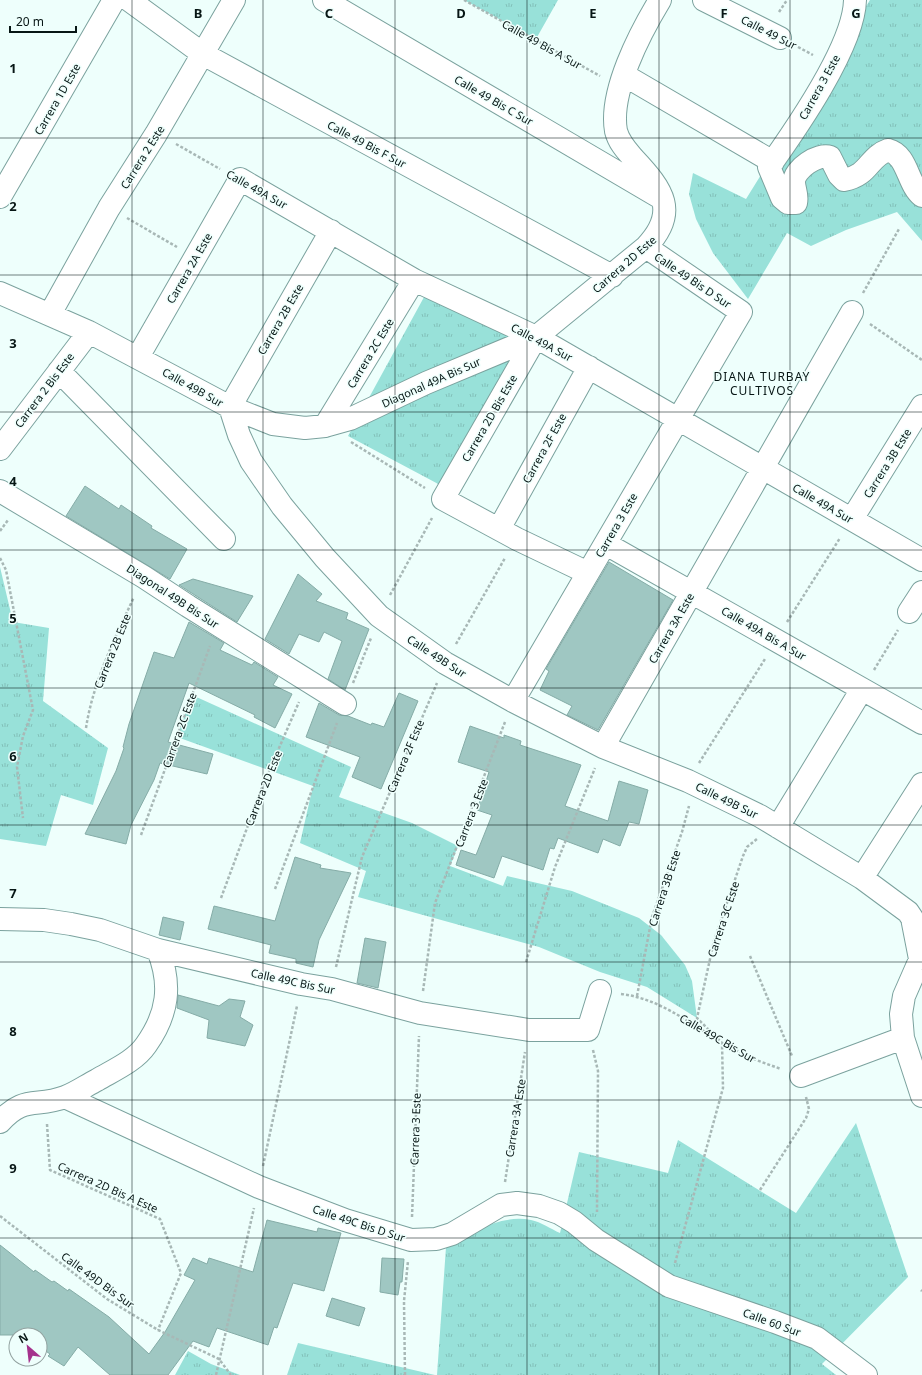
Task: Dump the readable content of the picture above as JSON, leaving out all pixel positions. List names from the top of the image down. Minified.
{"streets":{"street":["Calle 49 Sur","Carrera 3 Este","Carrera 1D Este","Calle 49 Bis C Sur","Calle 49 Bis F Sur","Carrera 2 Este","Calle 49A Sur","Carrera 2D Este","Carrera 2A Este","Calle 49 Bis D Sur","Carrera 2B Este","Carrera 2C Este","Diagonal 49A Bis Sur","Calle 49B Sur","Carrera 2 Bis Este","Carrera 2D Bis Este","Carrera 2F Este","Carrera 3B Este","Diagonal 49B Bis Sur","Carrera 3A Este","Calle 49A Bis A Sur","Calle 49C Bis Sur","Calle 49C Bis D Sur","Calle 60 Sur"],"path":["Calle 49 Bis A Sur","Carrera 3C Este","Carrera 2D Bis A Este","Calle 49D Bis Sur"]},"crossings":[["Calle 49 Sur","Carrera 3 Este"],["Calle 49 Bis A Sur","Carrera 2D Este"],["Carrera 3 Este","Calle 49A Sur"],["Carrera 3 Este","Calle 49 Bis D Sur"],["Carrera 3 Este","Calle 49B Sur"],["Carrera 3 Este","Calle 49A Bis A Sur"],["Carrera 3 Este","Calle 49C Bis Sur"],["Carrera 3 Este","Calle 49C Bis D Sur"],["Calle 49 Bis C Sur","Carrera 2D Este"],["Calle 49 Bis F Sur","Carrera 2 Este"],["Calle 49 Bis F Sur","Carrera 2D Este"],["Carrera 2 Este","Calle 49A Sur"],["Carrera 2 Este","Calle 49B Sur"],["Calle 49A Sur","Carrera 2D Este"],["Calle 49A Sur","Carrera 2A Este"],["Calle 49A Sur","Carrera 2B Este"],["Calle 49A Sur","Carrera 2C Este"],["Calle 49A Sur","Diagonal 49A Bis Sur"],["Calle 49A Sur","Carrera 2D Bis Este"],["Calle 49A Sur","Carrera 2F Este"],["Calle 49A Sur","Carrera 3B Este"],["Calle 49A Sur","Carrera 3A Este"],["Carrera 2D Este","Calle 49 Bis D Sur"],["Carrera 2D Este","Diagonal 49A Bis Sur"],["Carrera 2D Este","Carrera 2D Bis Este"],["Carrera 2D Este","Diagonal 49B Bis Sur"],["Carrera 2A Este","Calle 49B Sur"],["Carrera 2B Este","Diagonal 49A Bis Sur"],["Carrera 2B Este","Calle 49B Sur"],["Carrera 2B Este","Diagonal 49B Bis Sur"],["Carrera 2C Este","Diagonal 49A Bis Sur"],["Carrera 2C Este","Diagonal 49B Bis Sur"],["Diagonal 49A Bis Sur","Calle 49B Sur"],["Diagonal 49A Bis Sur","Carrera 2D Bis Este"],["Calle 49B Sur","Carrera 2 Bis Este"],["Calle 49B Sur","Carrera 2F Este"],["Calle 49B Sur","Carrera 3B Este"],["Calle 49B Sur","Carrera 3A Este"],["Calle 49B Sur","Carrera 3C Este"],["Carrera 2F Este","Calle 49C Bis Sur"],["Carrera 3B Este","Calle 49C Bis Sur"],["Carrera 3A Este","Calle 49A Bis A Sur"],["Carrera 3A Este","Calle 49C Bis Sur"],["Carrera 3A Este","Calle 49C Bis D Sur"],["Carrera 3C Este","Calle 49C Bis Sur"],["Carrera 2D Bis A Este","Calle 49C Bis D Sur"],["Carrera 2D Bis A Este","Calle 49D Bis Sur"],["Calle 49C Bis D Sur","Calle 60 Sur"]],"districts":["DIANA TURBAY CULTIVOS"],"scale_bar":"20 m","north":"top left","grid":{"columns":["B","C","D","E","F","G"],"rows":["1","2","3","4","5","6","7","8","9"]}}
